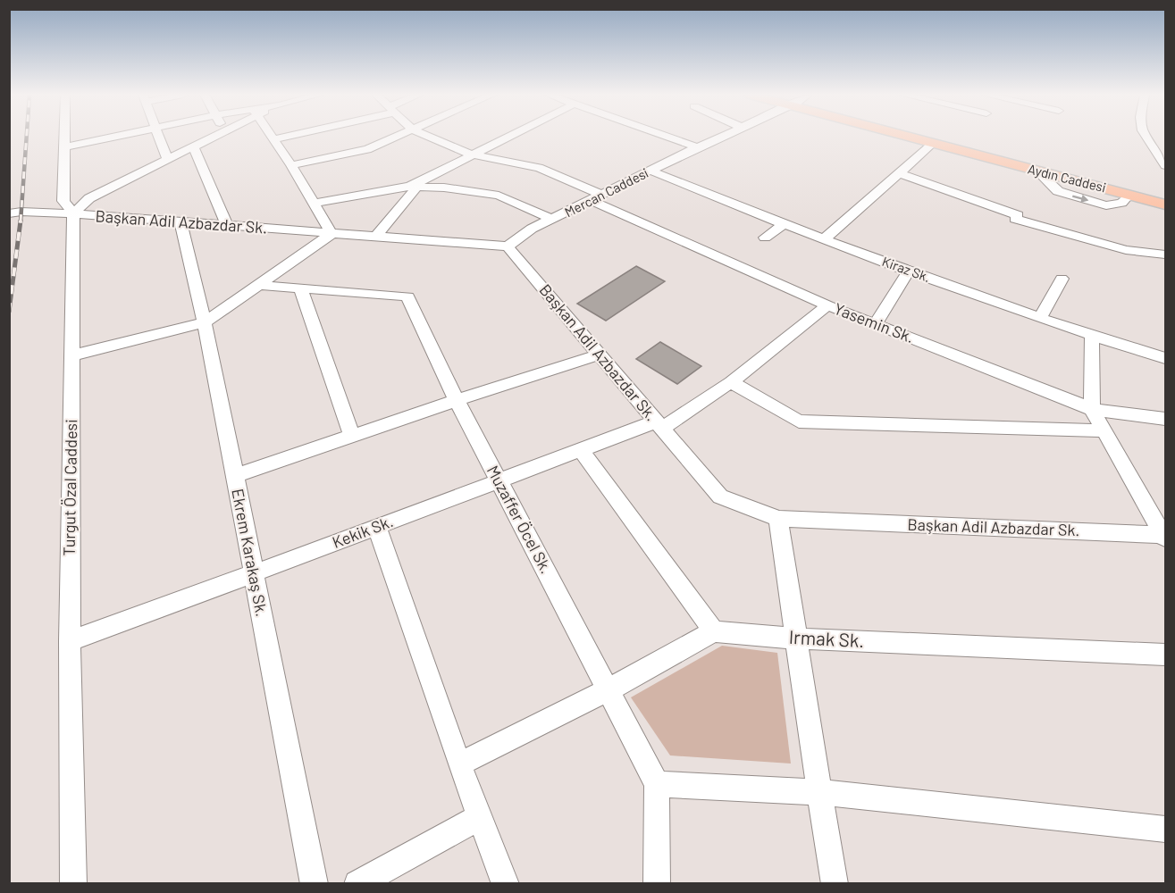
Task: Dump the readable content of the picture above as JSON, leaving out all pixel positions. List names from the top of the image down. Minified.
{"streets":{"main road":["Aydın Caddesi"],"street":["Mercan Caddesi","Başkan Adil Azbazdar Sk.","Kiraz Sk.","Yasemin Sk.","Turgut Özal Caddesi","Muzaffer Öcel Sk.","Kekik Sk.","Ekrem Karakaş Sk.","Irmak Sk."]},"crossings":[["Mercan Caddesi","Başkan Adil Azbazdar Sk."],["Mercan Caddesi","Kiraz Sk."],["Mercan Caddesi","Yasemin Sk."],["Başkan Adil Azbazdar Sk.","Turgut Özal Caddesi"],["Başkan Adil Azbazdar Sk.","Kekik Sk."],["Başkan Adil Azbazdar Sk.","Ekrem Karakaş Sk."],["Yasemin Sk.","Kekik Sk."],["Turgut Özal Caddesi","Kekik Sk."],["Muzaffer Öcel Sk.","Kekik Sk."],["Kekik Sk.","Ekrem Karakaş Sk."]]}
